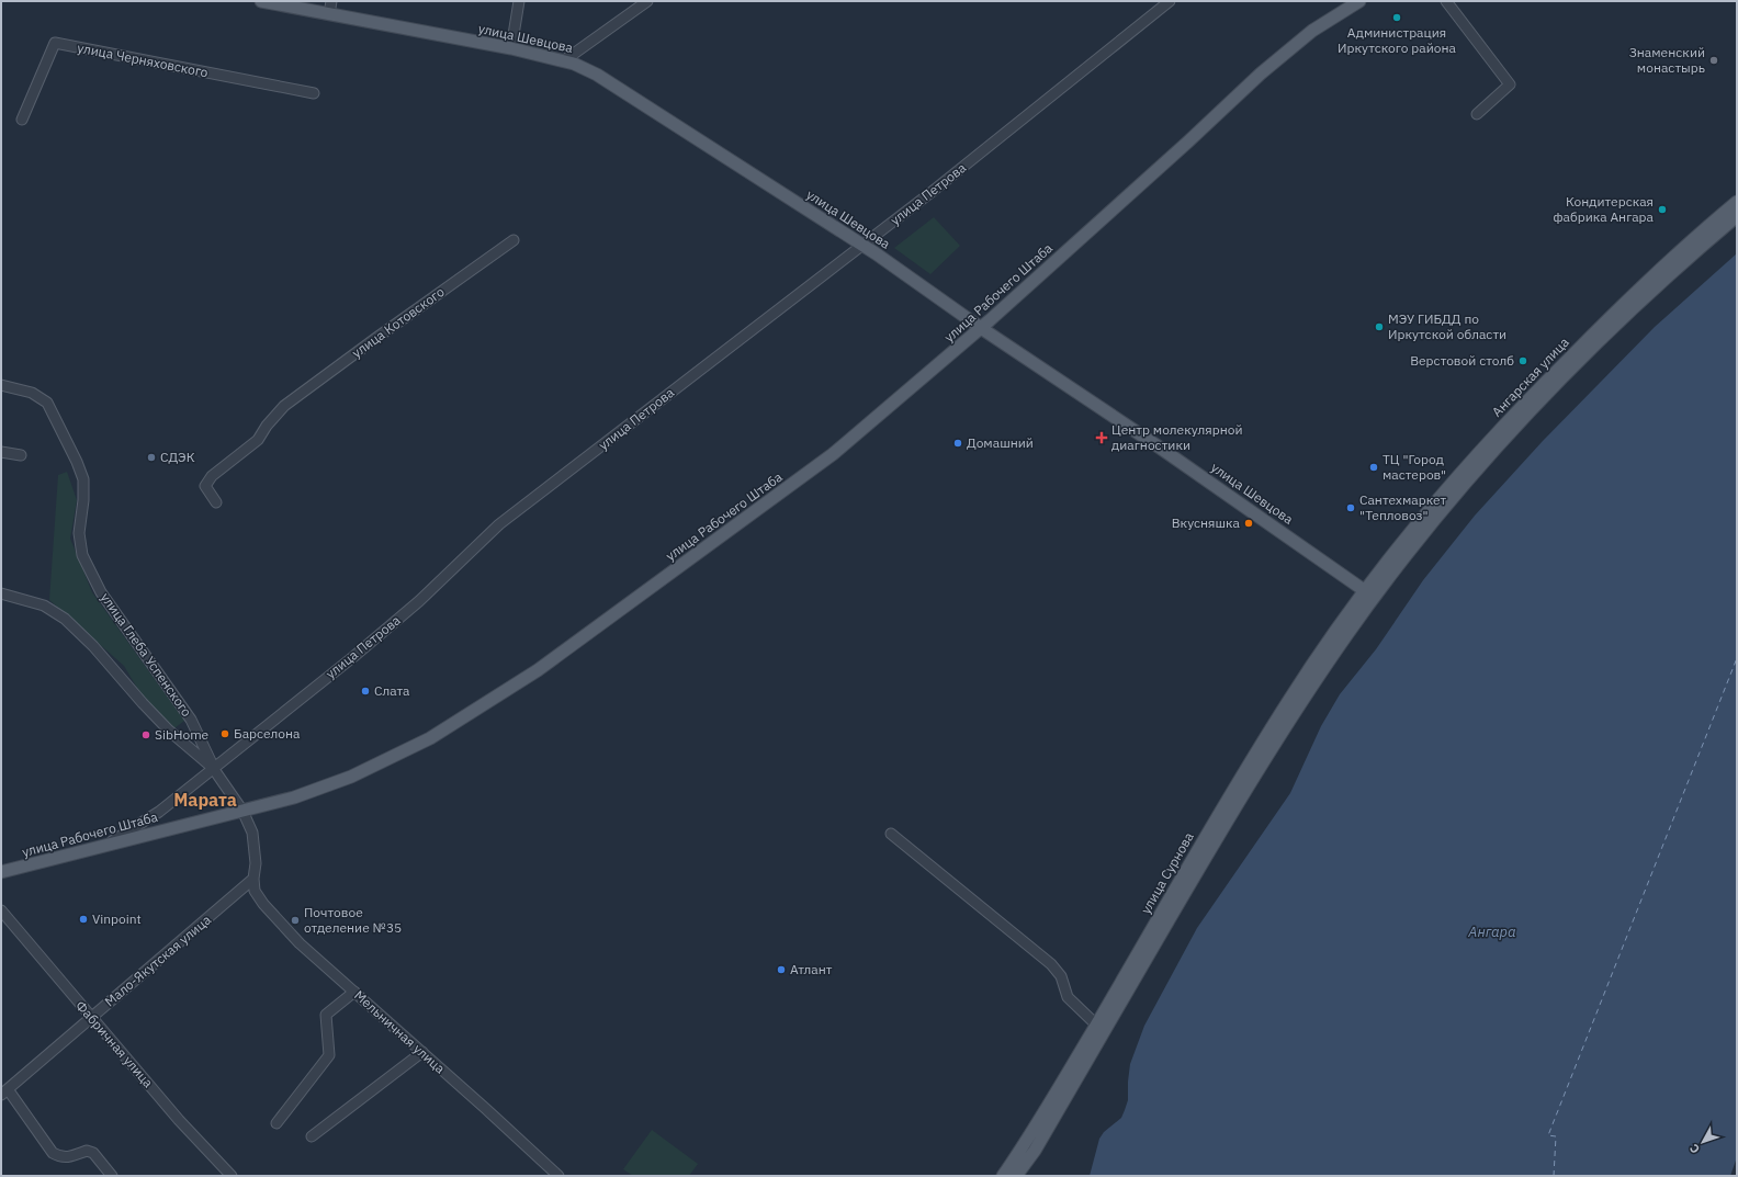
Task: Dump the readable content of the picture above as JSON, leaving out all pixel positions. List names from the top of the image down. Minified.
{"streets":{"main road":["улица Шевцова","улица Рабочего Штаба","Ангарская улица","улица Сурнова"],"street":["улица Черняховского","улица Петрова","улица Котовского","улица Глеба Успенского","Мало-Якутская улица","Мельничная улица","Фабричная улица"]},"crossings":[["улица Шевцова","улица Петрова"],["улица Шевцова","улица Рабочего Штаба"],["улица Шевцова","Ангарская улица"],["улица Шевцова","улица Сурнова"],["улица Петрова","улица Рабочего Штаба"],["улица Петрова","улица Глеба Успенского"],["Ангарская улица","улица Сурнова"],["Мало-Якутская улица","Мельничная улица"],["Мало-Якутская улица","Фабричная улица"]],"districts":["Марата"],"water":["Ангара"],"places":{"other":["Администрация Иркутского района","Знаменский монастырь","Кондитерская фабрика Ангара","МЭУ ГИБДД по Иркутской области","Верстовой столб","Домашний","СДЭК","ТЦ \"Город мастеров\"","Сантехмаркет \"Тепловоз\"","Вкусняшка","Слата","Барселона","SibHome","Vinpoint","Почтовое отделение №35","Атлант"],"health":["Центр молекулярной диагностики"]},"north":"bottom left"}
